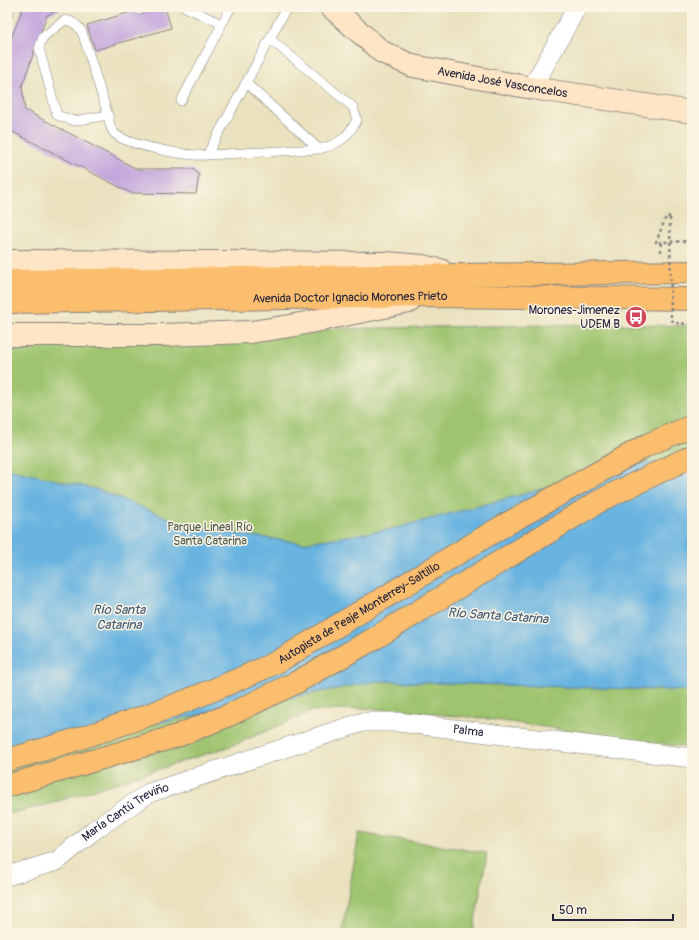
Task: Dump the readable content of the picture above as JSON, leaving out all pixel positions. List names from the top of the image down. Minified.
{"streets":{"main road":["Avenida Doctor Ignacio Morones Prieto","Autopista de Peaje Monterrey-Saltillo"],"street":["Avenida José Vasconcelos","Palma","María Cantú Treviño"]},"crossings":[["Palma","María Cantú Treviño"]],"water":["Río Santa Catarina"],"parks":["Parque Lineal Río Santa Catarina"],"places":{"bus stop":["Morones-Jimenez UDEM B"]},"scale_bar":"50 m"}
